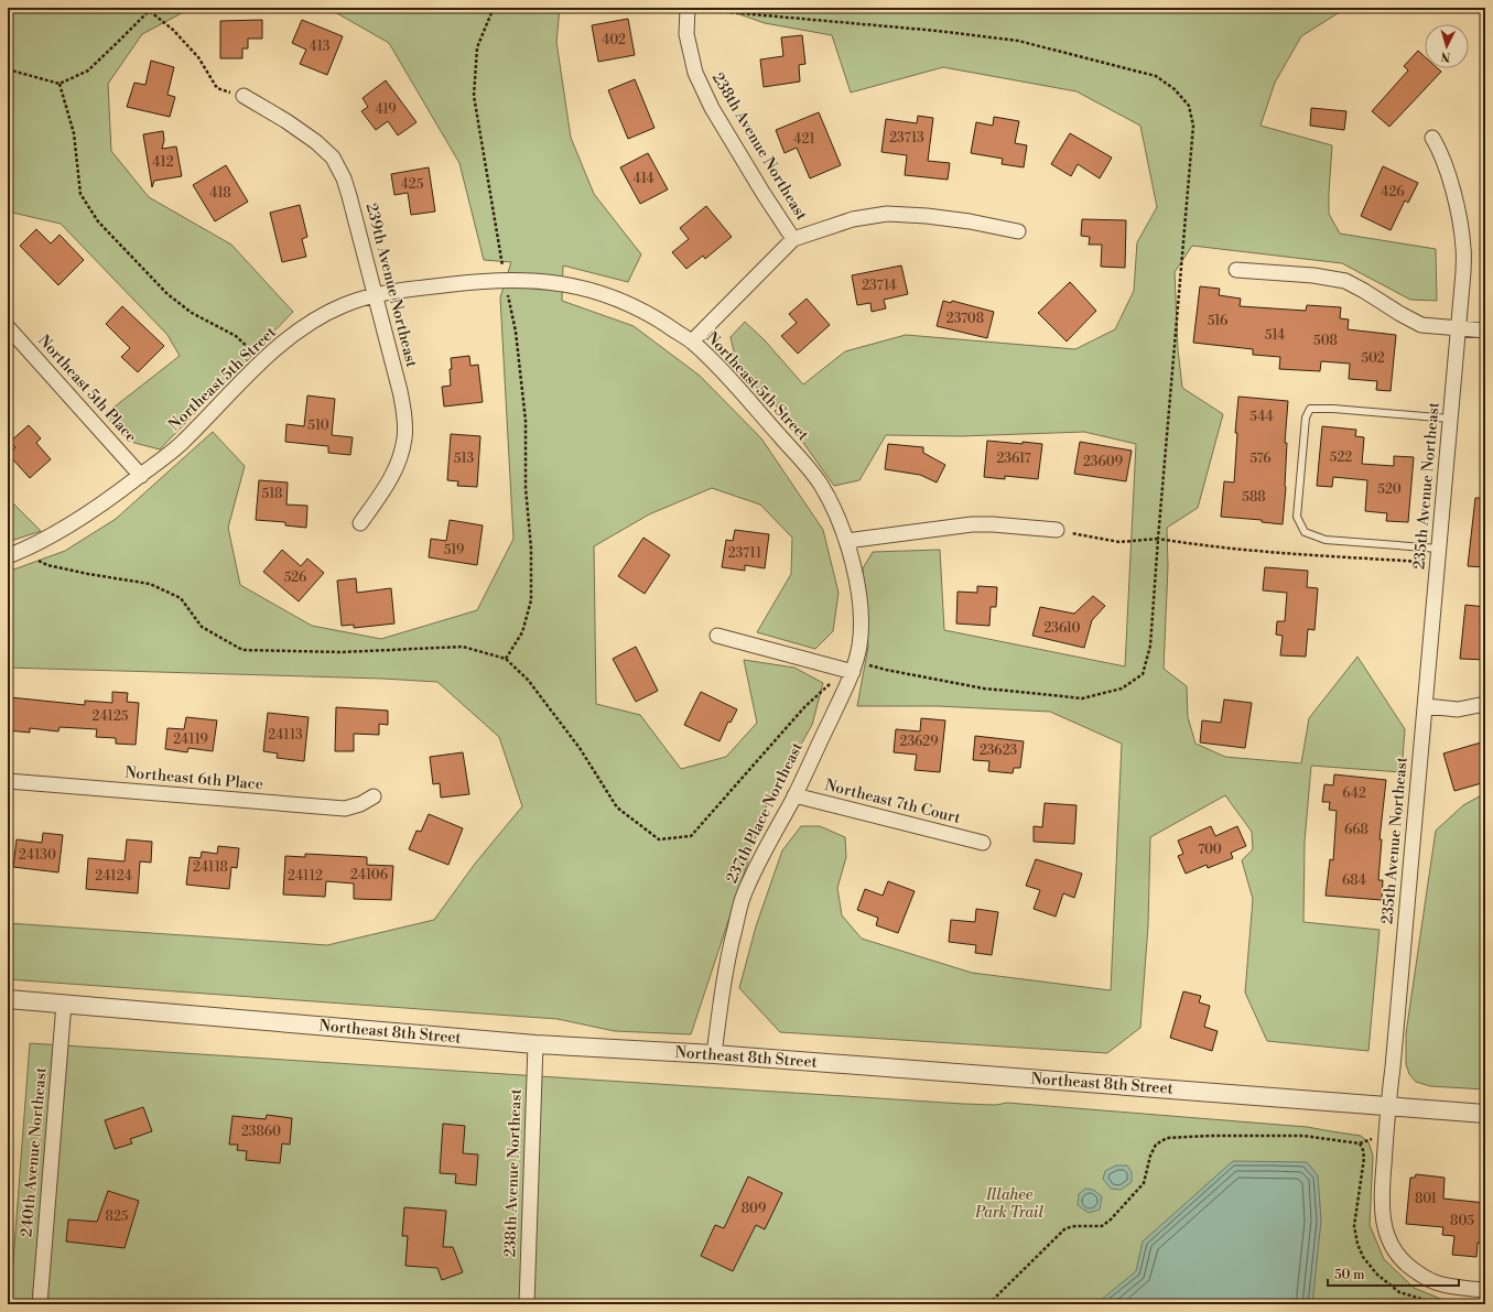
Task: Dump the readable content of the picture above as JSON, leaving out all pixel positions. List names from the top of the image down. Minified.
{"streets":{"street":["238th Avenue Northeast","239th Avenue Northeast","Northeast 5th Street","Northeast 5th Place","235th Avenue Northeast","Northeast 6th Place","Northeast 7th Court","237th Place Northeast","Northeast 8th Street","240th Avenue Northeast"]},"crossings":[["238th Avenue Northeast","Northeast 5th Street"],["238th Avenue Northeast","Northeast 8th Street"],["239th Avenue Northeast","Northeast 5th Street"],["Northeast 5th Street","Northeast 5th Place"],["Northeast 5th Street","237th Place Northeast"],["235th Avenue Northeast","Northeast 8th Street"],["Northeast 7th Court","237th Place Northeast"],["237th Place Northeast","Northeast 8th Street"],["Northeast 8th Street","240th Avenue Northeast"]],"parks":["Illahee Park Trail"],"house_numbers":["402","413","419","23713","421","412","414","425","426","418","23714","23708","516","514","508","502","544","510","522","513","23617","576","23609","520","518","588","519","23711","526","23610","24125","24113","24119","23629","23623","642","668","700","24130","24118","24106","24124","24112","684","23860","801","809","825","805"],"scale_bar":"50 m","north":"bottom"}
